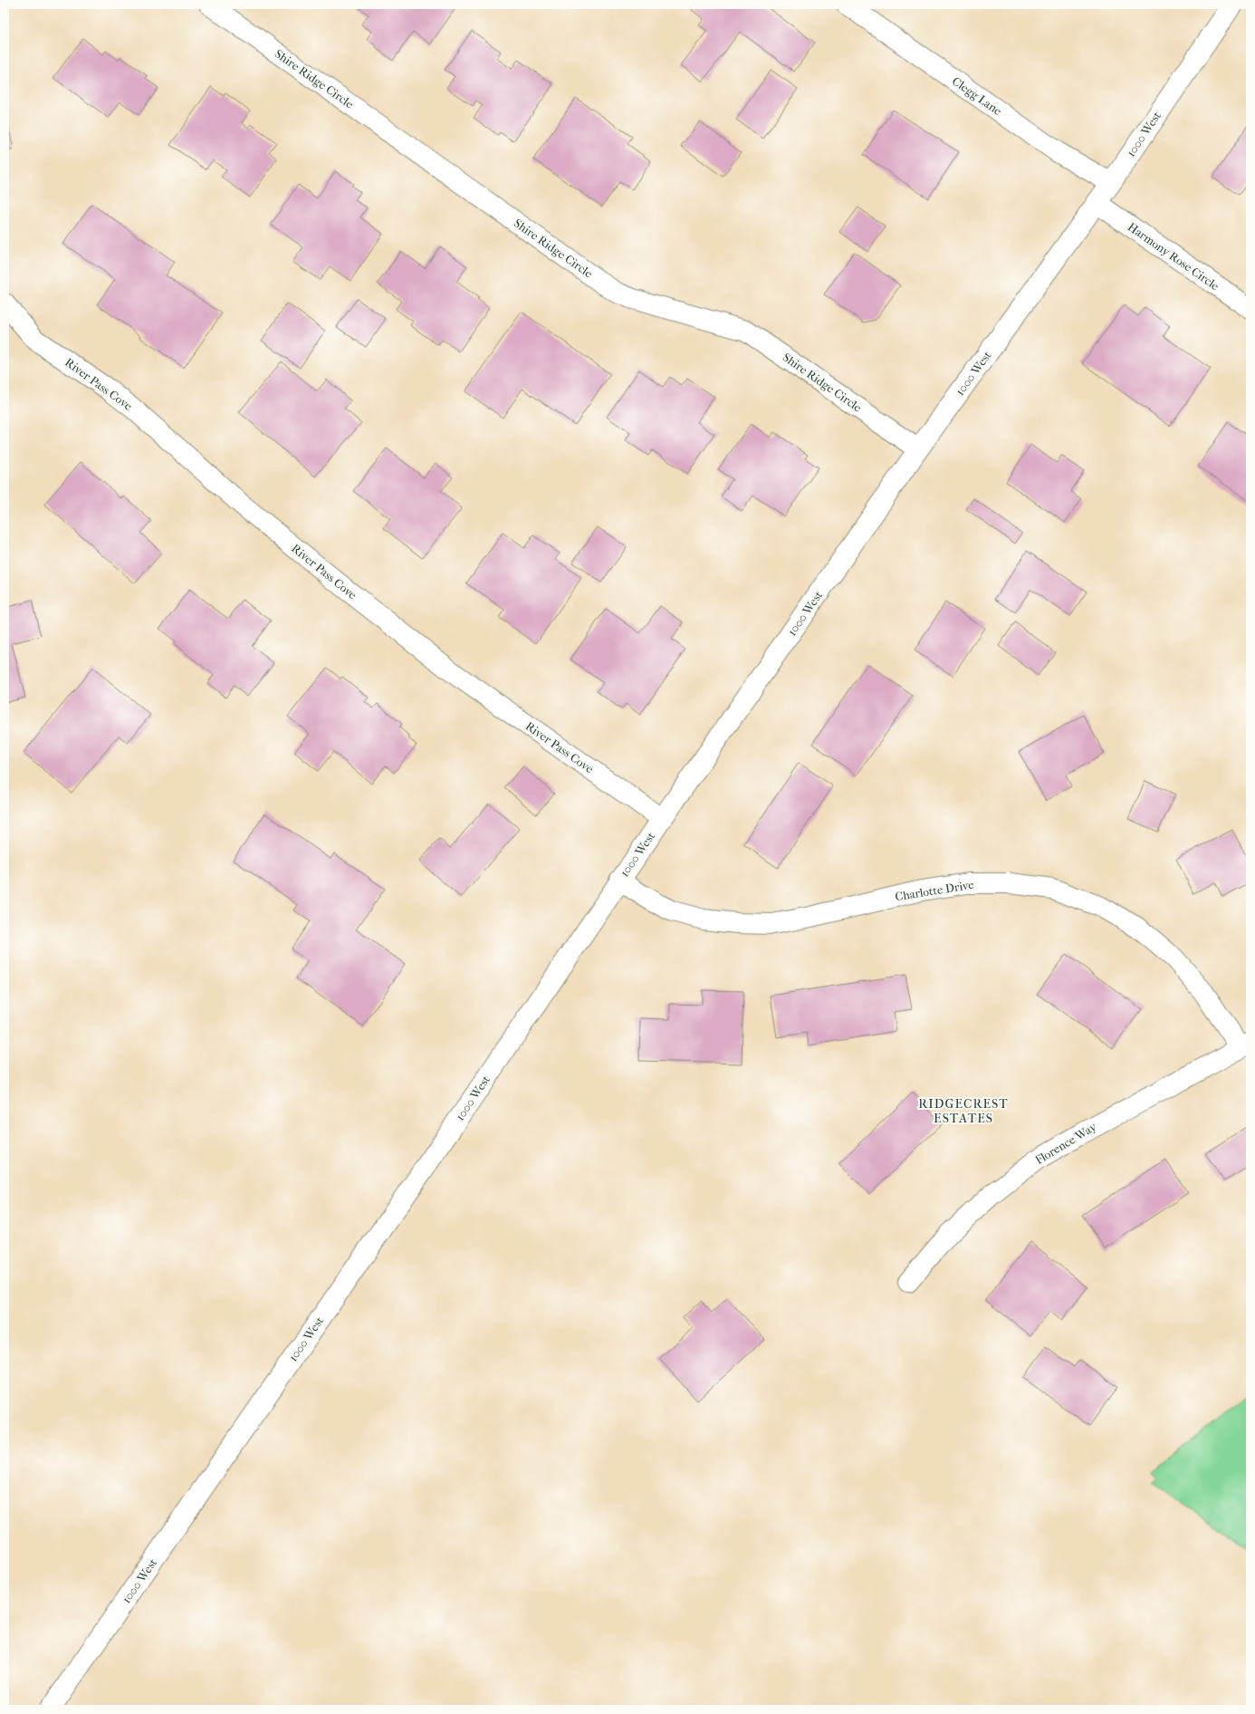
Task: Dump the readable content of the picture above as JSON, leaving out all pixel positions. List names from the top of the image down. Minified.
{"streets":{"street":["Shire Ridge Circle","Clegg Lane","1000 West","Harmony Rose Circle","River Pass Cove","Charlotte Drive","Florence Way"]},"crossings":[["Shire Ridge Circle","1000 West"],["Clegg Lane","1000 West"],["1000 West","Harmony Rose Circle"],["1000 West","River Pass Cove"],["1000 West","Charlotte Drive"],["Charlotte Drive","Florence Way"]],"districts":["RIDGECREST ESTATES"]}
